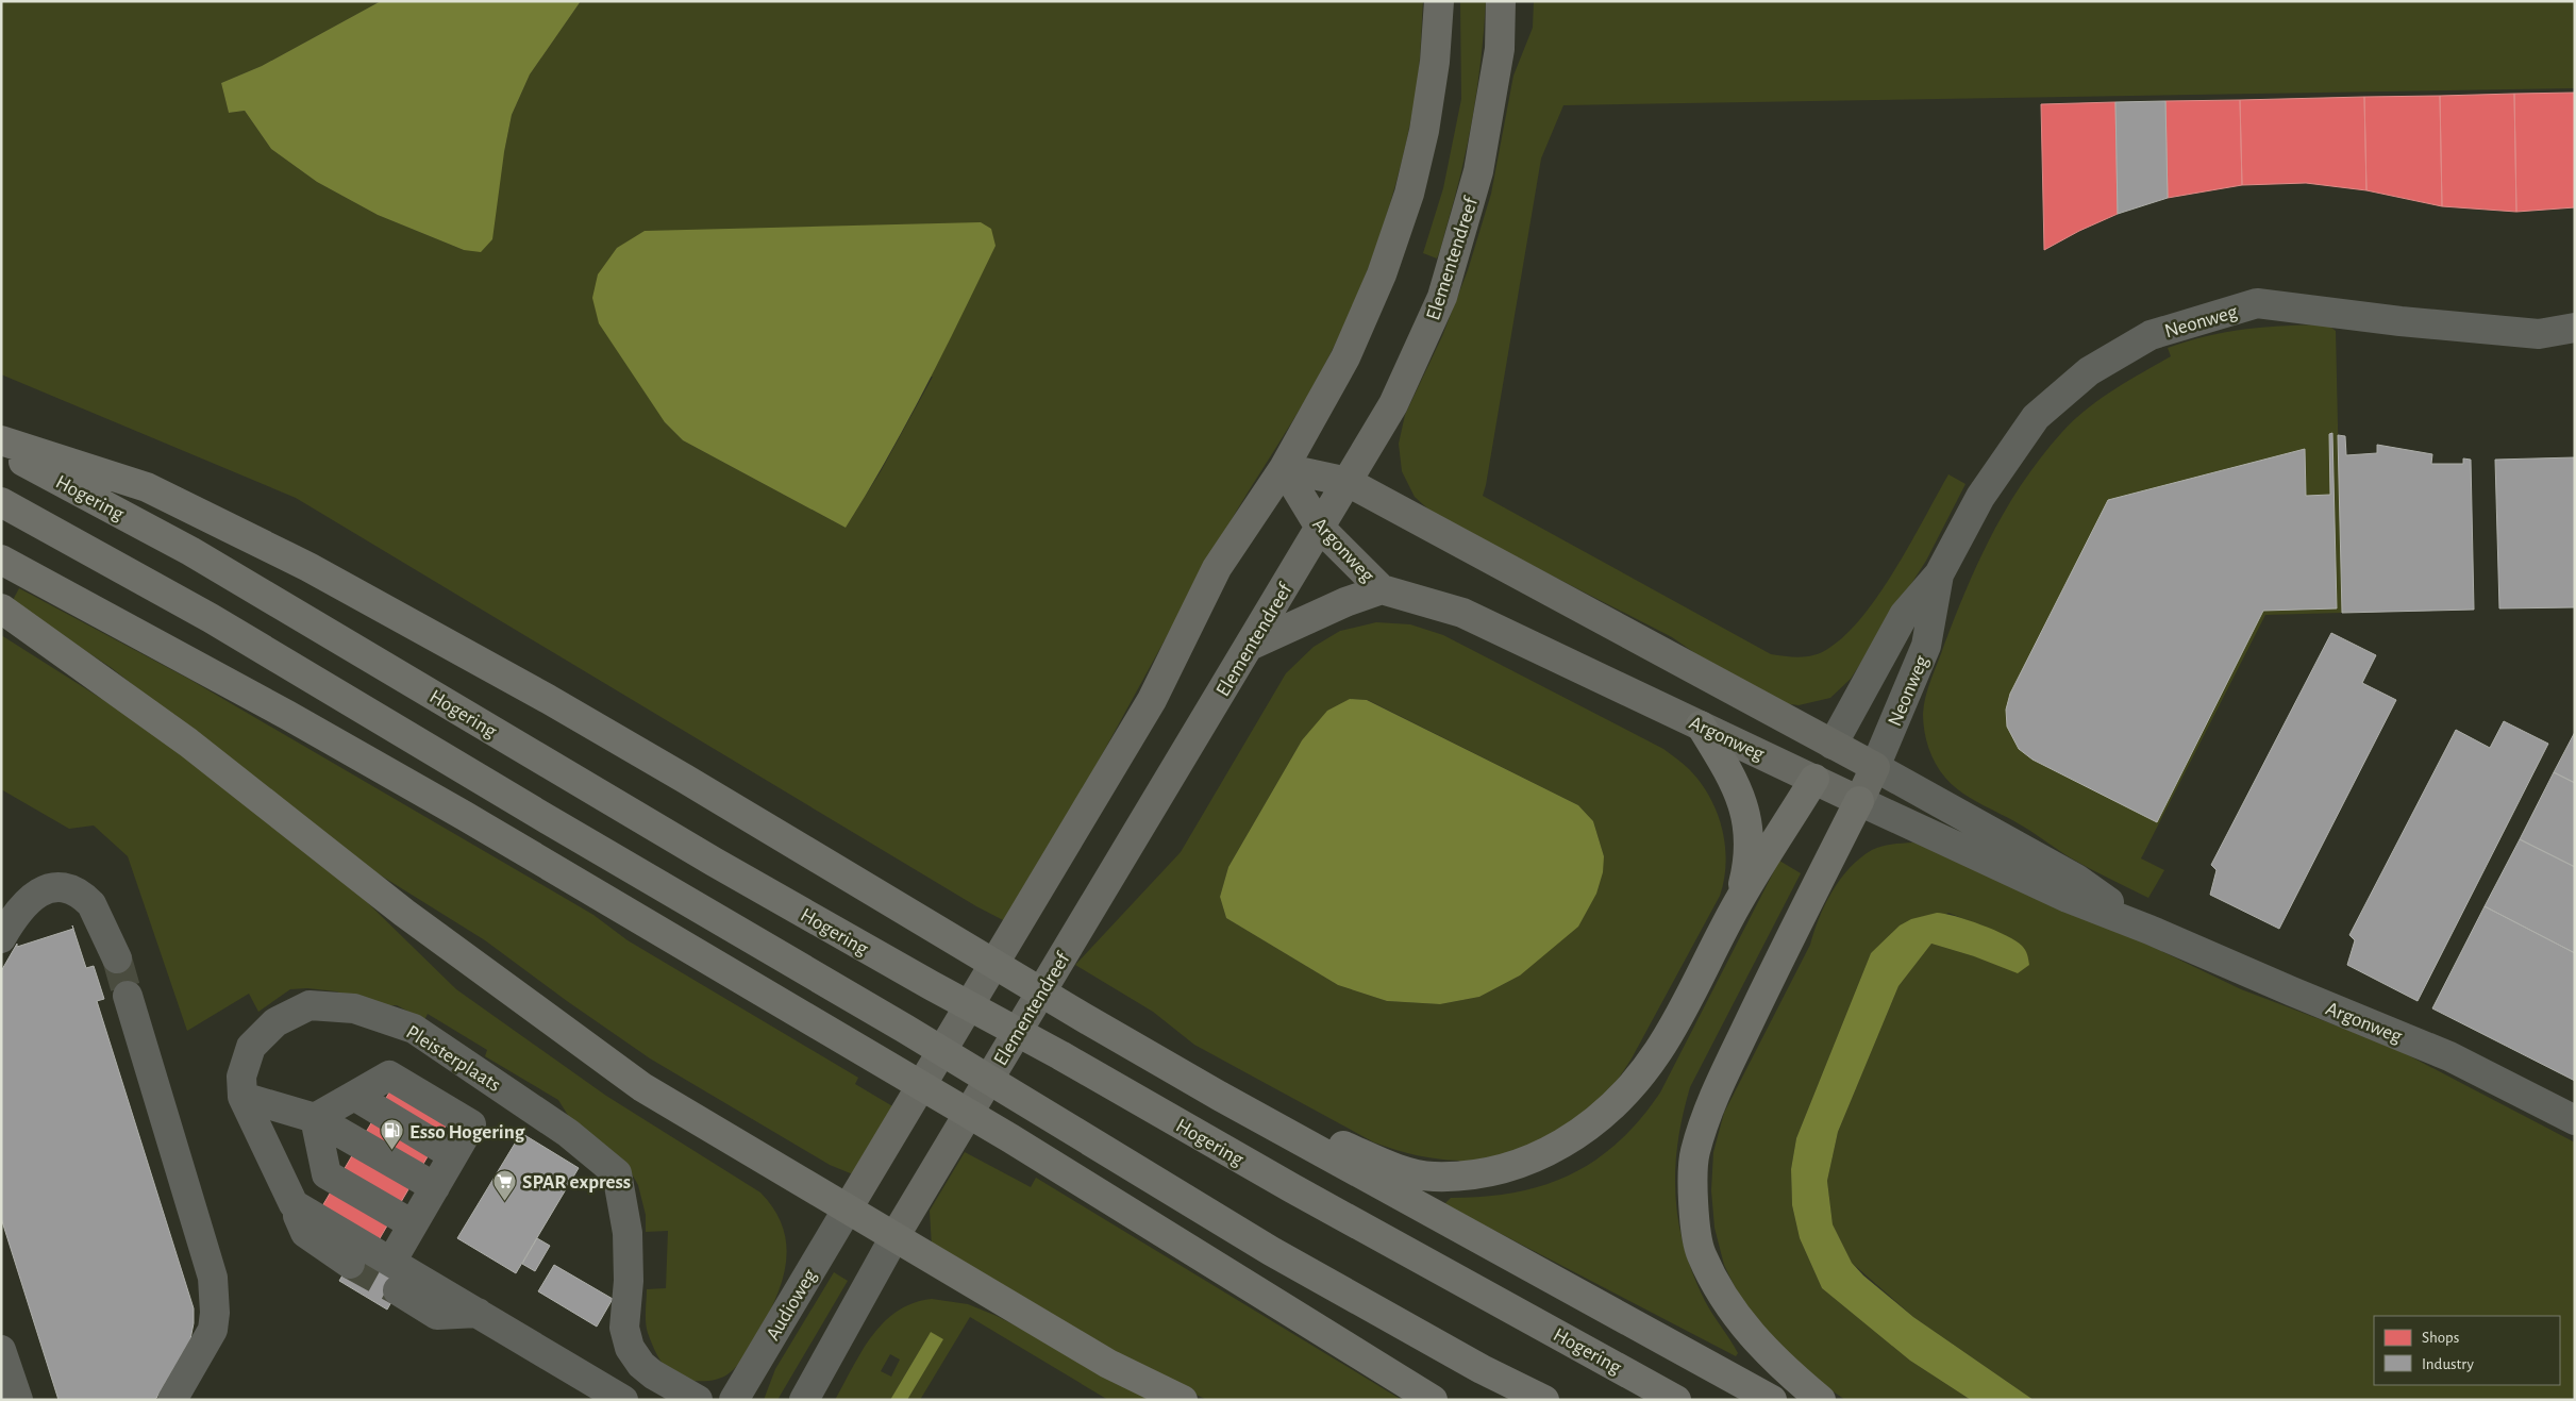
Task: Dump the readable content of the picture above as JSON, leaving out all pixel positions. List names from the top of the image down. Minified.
{"streets":{"highway":["Hogering"],"main road":["Elementendreef","Neonweg","Argonweg"],"street":["Pleisterplaats","Audioweg"]},"crossings":[["Elementendreef","Argonweg"],["Neonweg","Argonweg"]],"places":{"fuel station":["Esso Hogering"],"supermarket":["SPAR express"]},"legend":["Shops","Industry"]}
